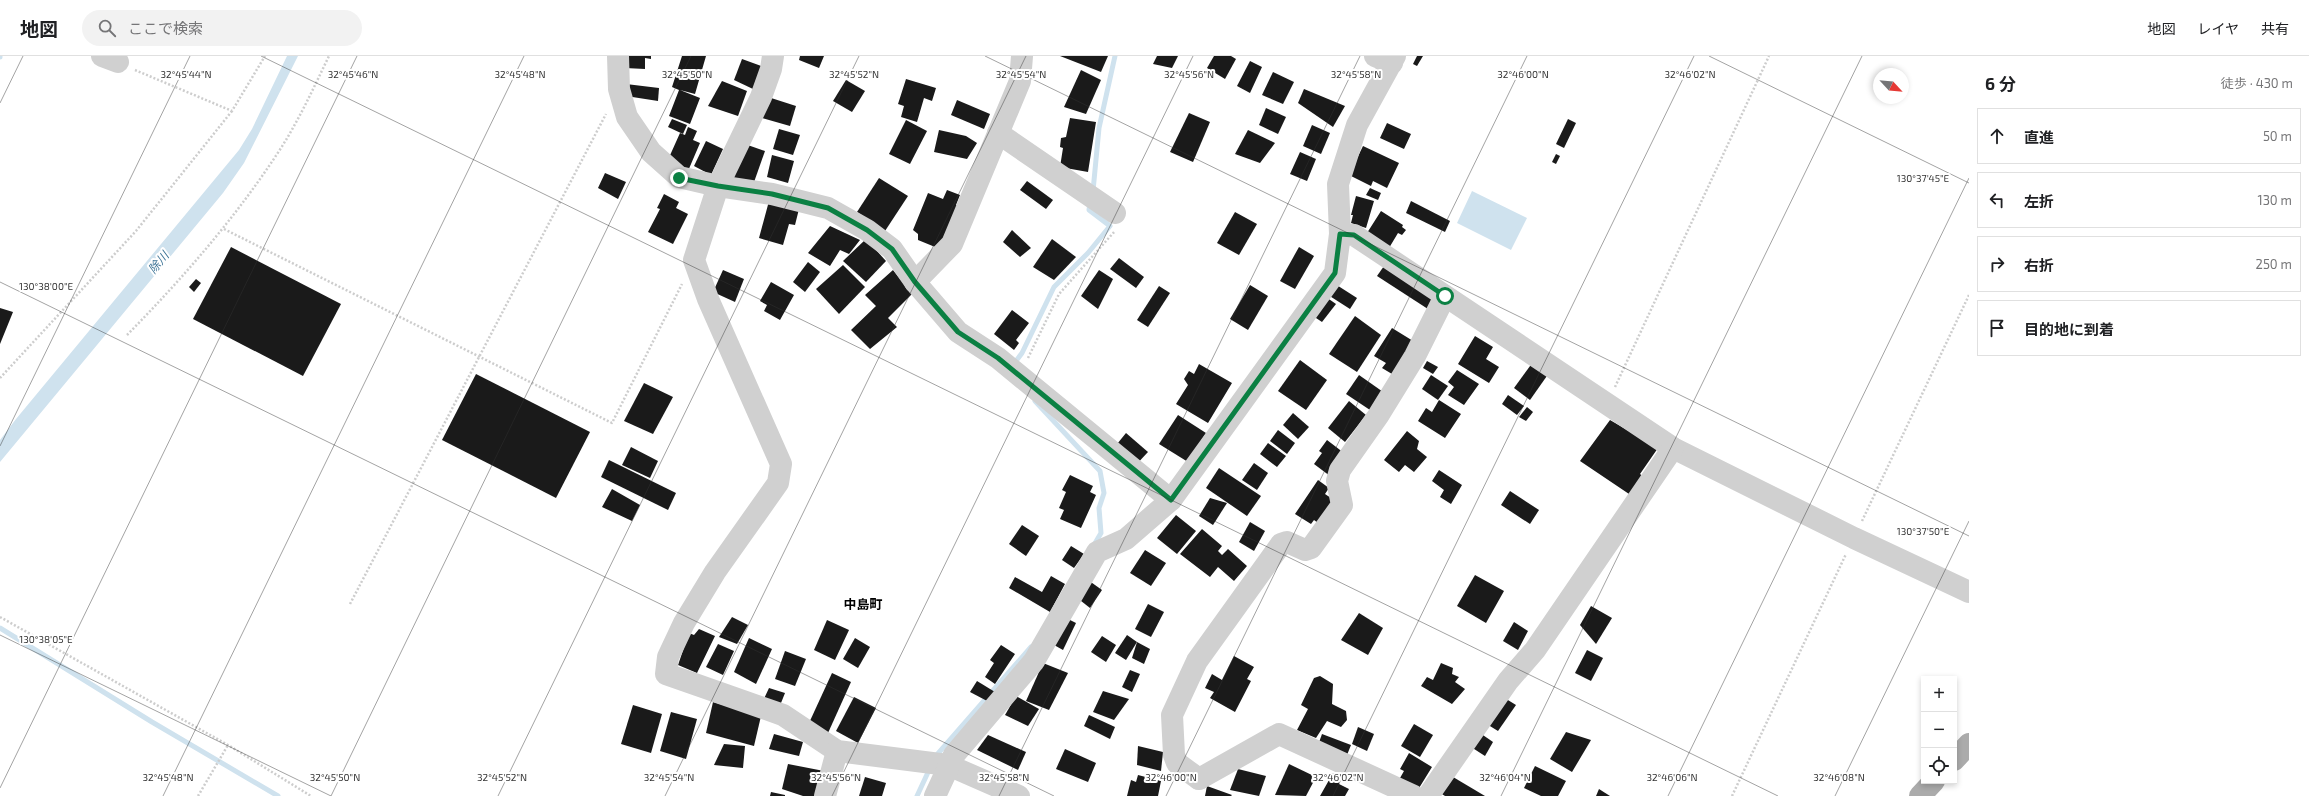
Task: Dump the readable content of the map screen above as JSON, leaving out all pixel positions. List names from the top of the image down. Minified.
{"districts":["中島町"],"water":["除川"],"north":"bottom right","page":{"header":"地図","search":"ここで検索","nav":["地図","レイヤ","共有"],"heading":["6 分","徒歩 · 430 m"],"list":[["直進","50 m"],["左折","130 m"],["右折","250 m"],"目的地に到着"],"map_buttons":["+","−"]},"coordinates":["32°45'44\"N","32°45'46\"N","32°45'48\"N","32°45'50\"N","32°45'52\"N","32°45'54\"N","32°45'56\"N","32°45'58\"N","32°46'00\"N","32°46'02\"N","130°37'45\"E","130°38'00\"E","130°37'50\"E","130°38'05\"E","32°46'04\"N","32°46'06\"N","32°46'08\"N"]}
